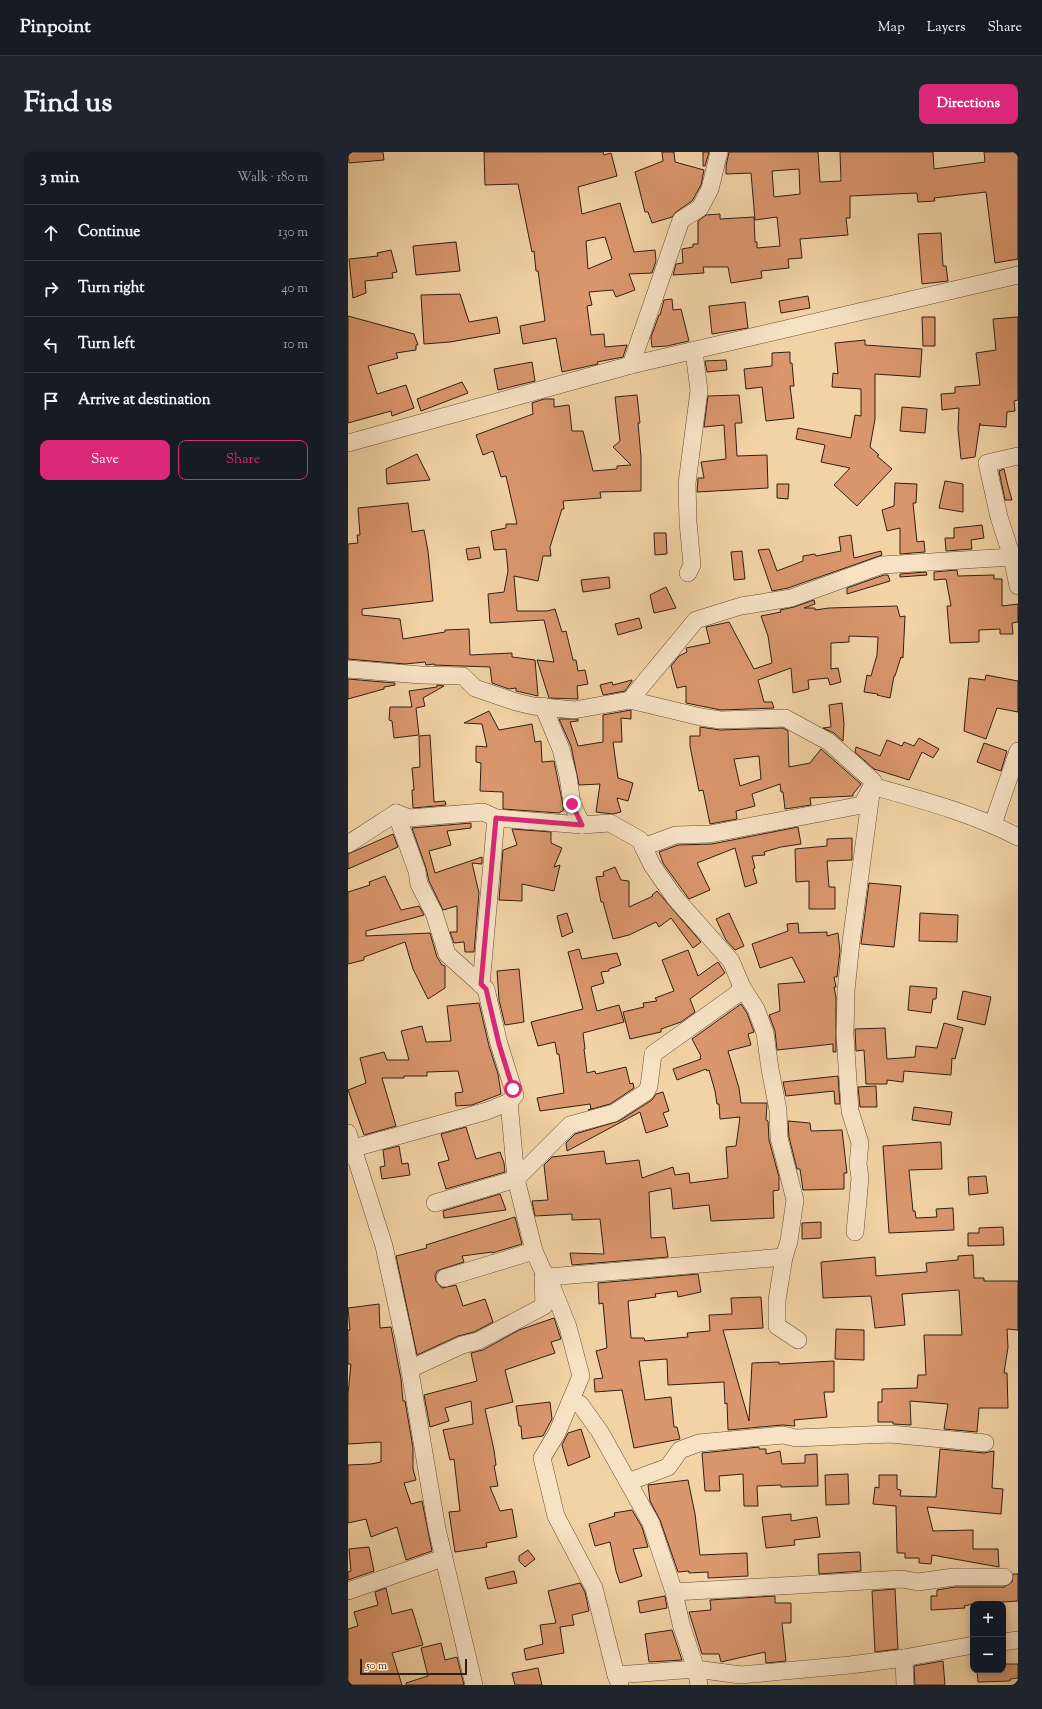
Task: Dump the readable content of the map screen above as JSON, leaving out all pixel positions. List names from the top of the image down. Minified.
{"scale_bar":"50 m","page":{"header":"Pinpoint","nav":["Map","Layers","Share"],"title":"Find us","buttons":["Directions",["Save","Share"]],"heading":["3 min","Walk · 180 m"],"list":[["Continue","130 m"],["Turn right","40 m"],["Turn left","10 m"],"Arrive at destination"],"map_buttons":["+","−"],"scale":"50 m"}}
